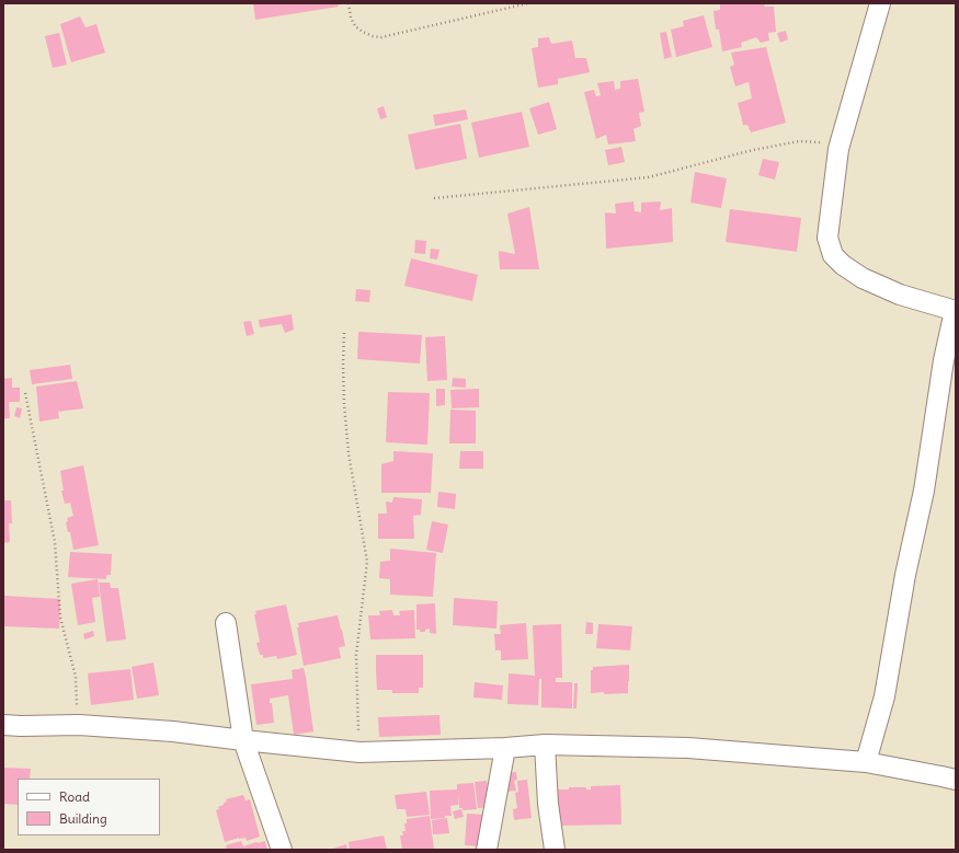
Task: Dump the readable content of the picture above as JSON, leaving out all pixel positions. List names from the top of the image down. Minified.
{"legend":["Road","Building"]}
